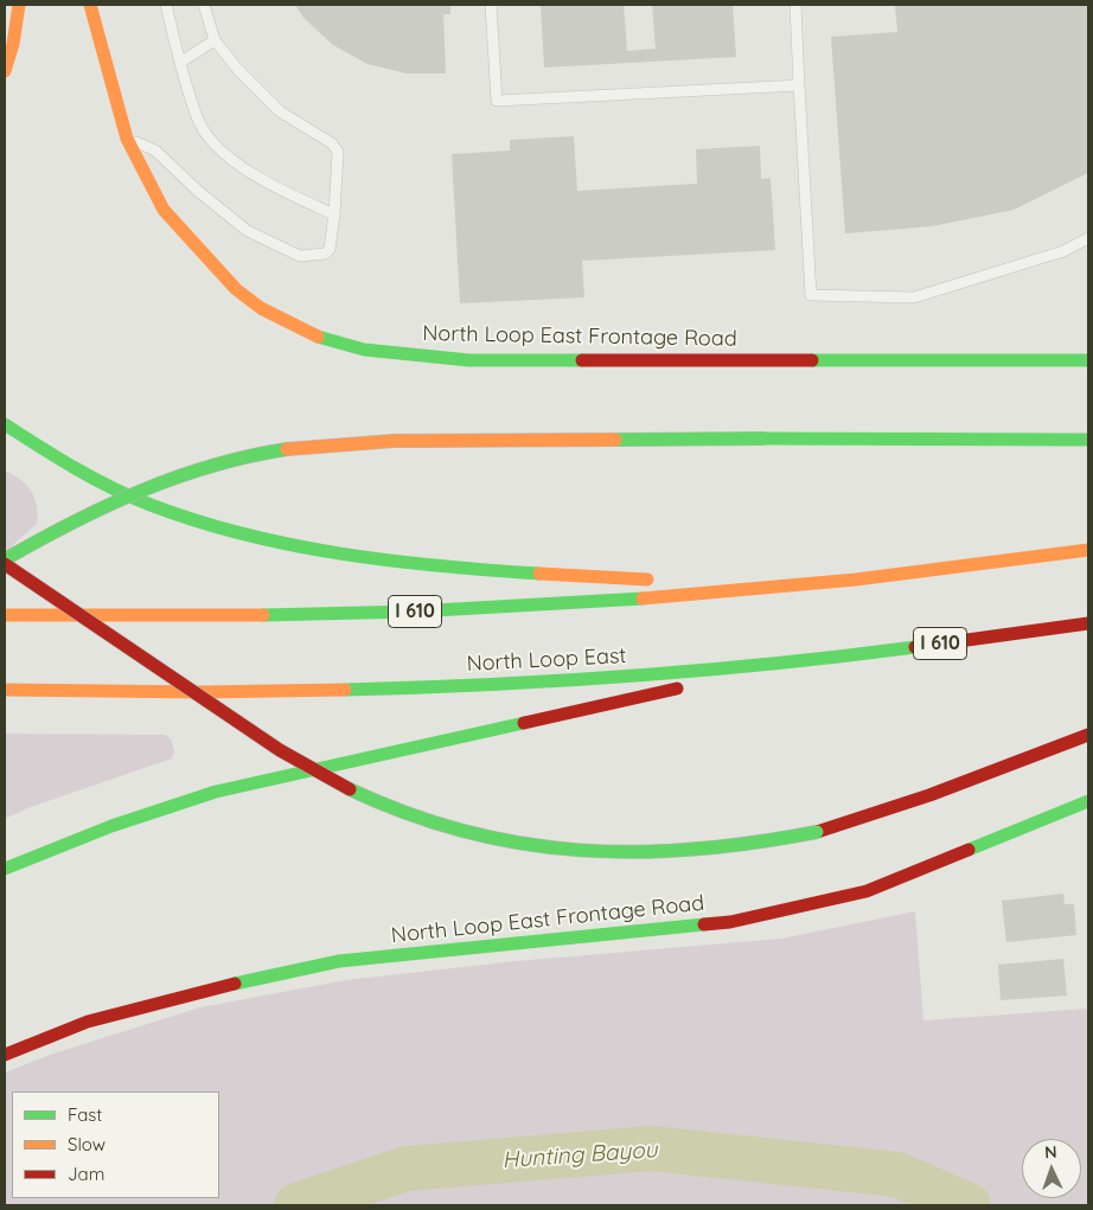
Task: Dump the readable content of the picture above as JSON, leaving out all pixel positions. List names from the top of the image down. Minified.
{"streets":{"main road":["North Loop East Frontage Road","I 610","North Loop East"]},"water":["Hunting Bayou"],"legend":["Fast","Slow","Jam"],"north":"top"}
